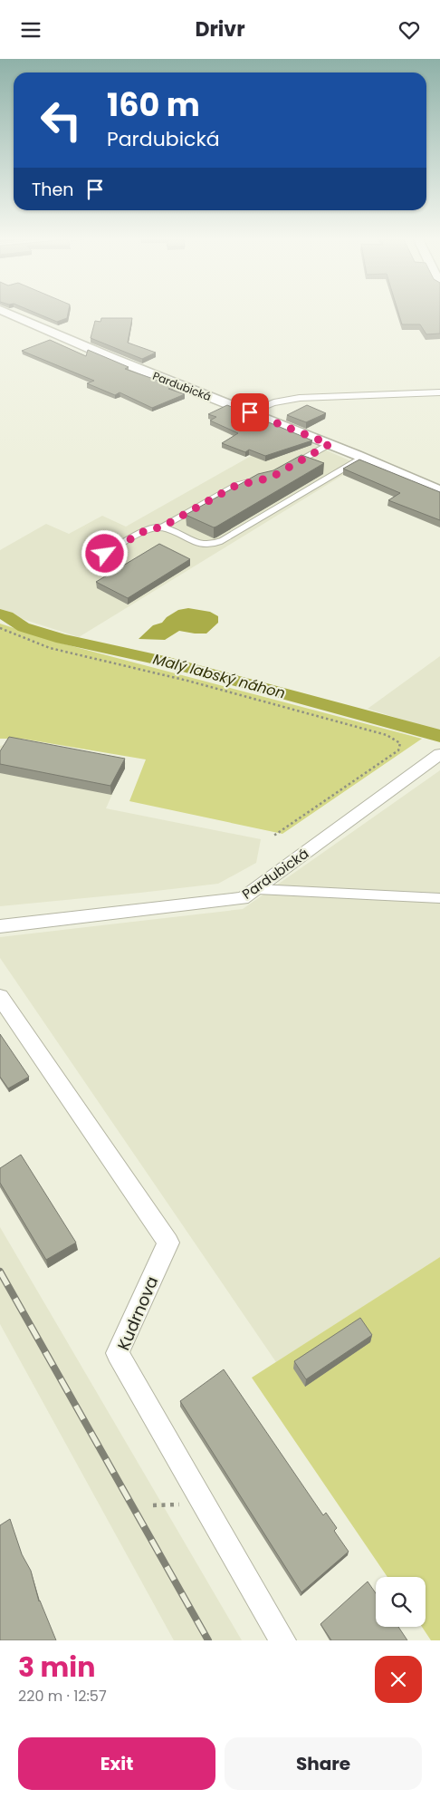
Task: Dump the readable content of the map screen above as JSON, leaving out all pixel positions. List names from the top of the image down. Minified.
{"streets":{"street":["Pardubická","Kudrnova"]},"water":["Malý labský náhon"],"page":{"header":"Drivr","turn":["160 m","Pardubická"],"then":"Then","heading":["3 min","220 m · 12:57"],"buttons":["Exit","Share"]}}
